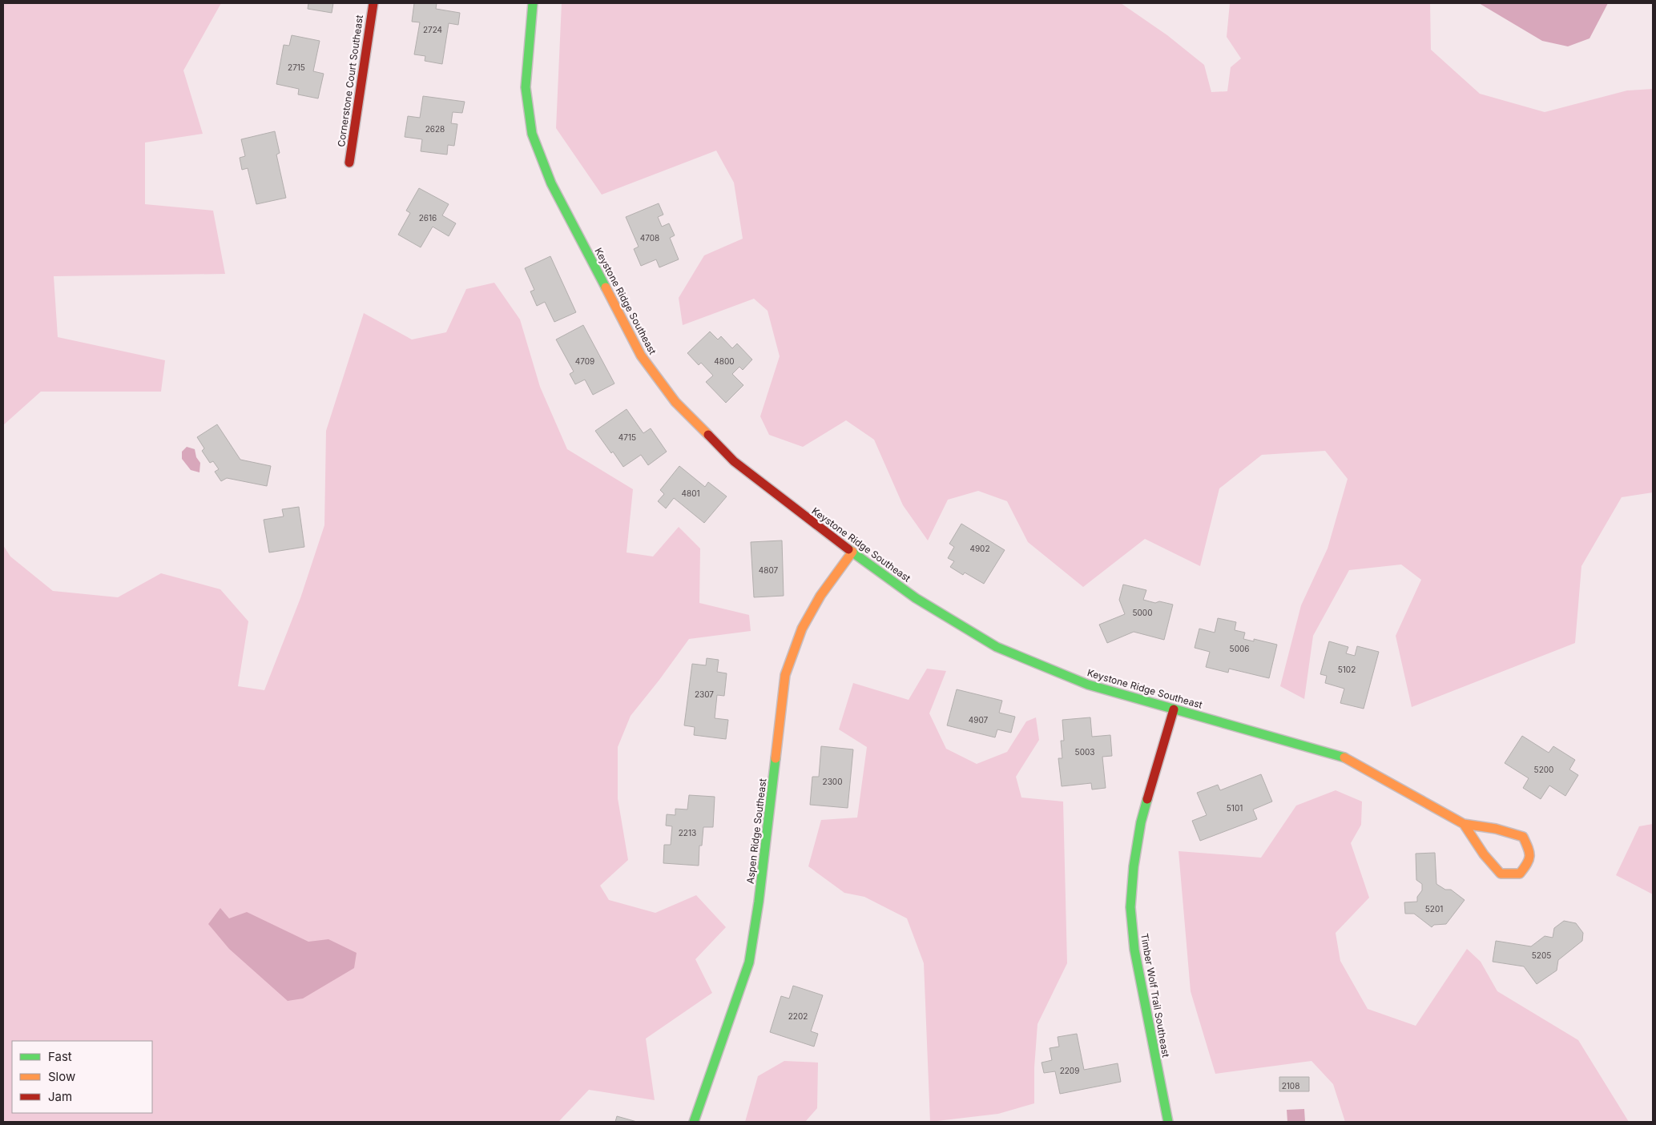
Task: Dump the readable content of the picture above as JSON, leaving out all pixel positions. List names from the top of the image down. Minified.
{"streets":{"street":["Cornerstone Court Southeast","Keystone Ridge Southeast","Aspen Ridge Southeast","Timber Wolf Trail Southeast"]},"crossings":[["Keystone Ridge Southeast","Aspen Ridge Southeast"],["Keystone Ridge Southeast","Timber Wolf Trail Southeast"]],"house_numbers":["2724","2715","2628","2616","4708","4709","4800","4715","4801","4902","4807","5000","5006","5102","2307","4907","5003","5200","2300","5101","2213","5201","5205","2202","2209","2108"],"legend":["Fast","Slow","Jam"]}
